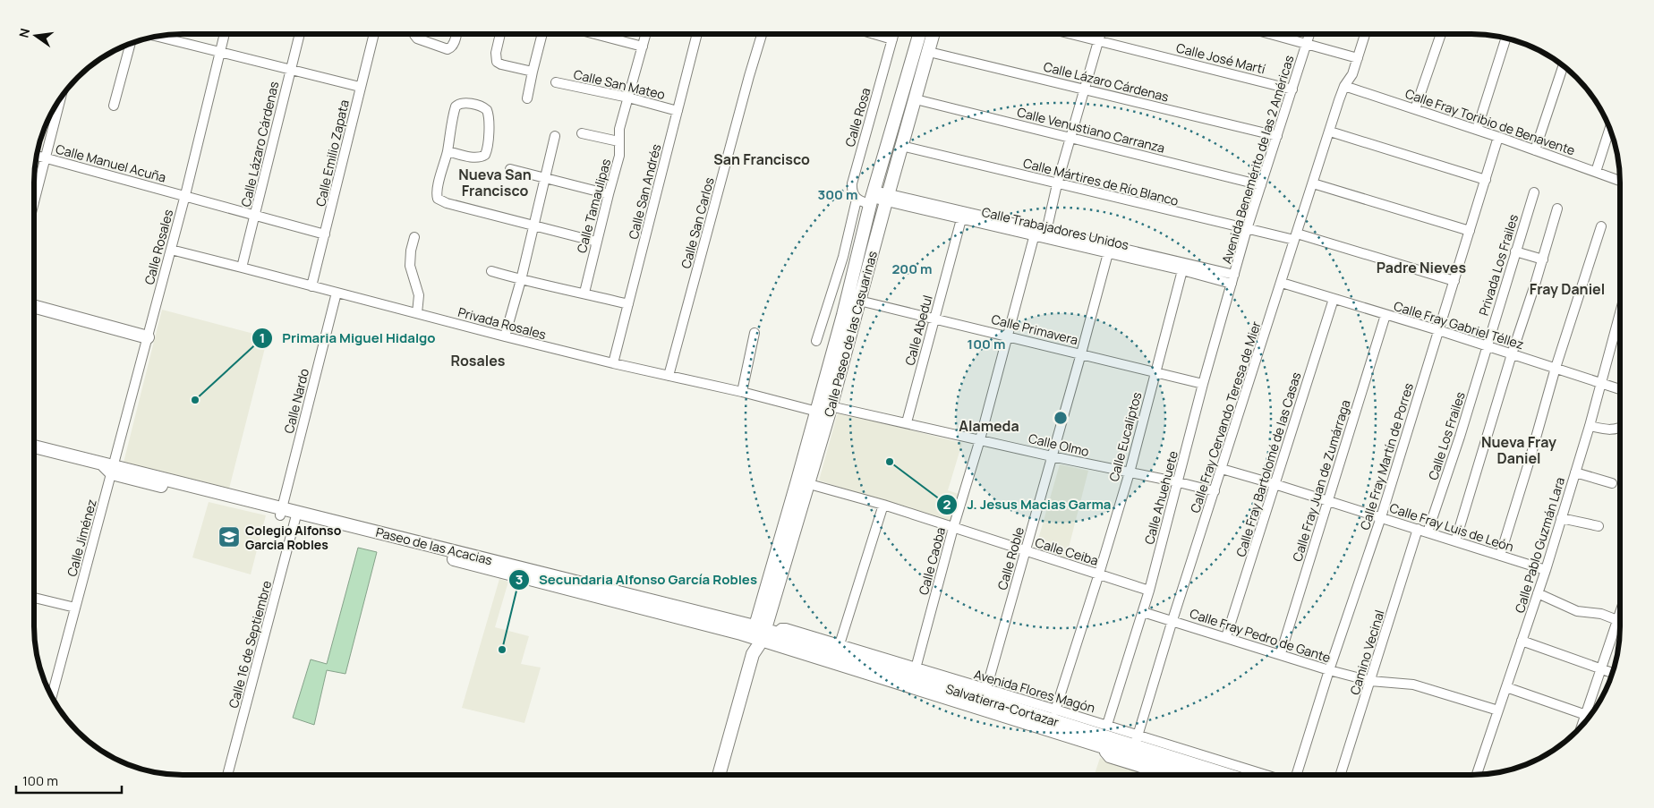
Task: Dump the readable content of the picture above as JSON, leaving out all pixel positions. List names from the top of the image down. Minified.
{"streets":{"main road":["Calle Paseo de las Casuarinas","Paseo de las Acacias","Salvatierra-Cortazar"],"street":["Calle José Martí","Calle Lázaro Cárdenas","Calle San Mateo","Calle Rosa","Calle Fray Toribio de Benavente","Calle Venustiano Carranza","Calle Emilio Zapata","Avenida Benemérito de las 2 Américas","Calle Manuel Acuña","Calle Mártires de Río Blanco","Calle San Andrés","Calle Tamaulipas","Calle San Carlos","Calle Trabajadores Unidos","Calle Rosales","Privada Los Frailes","Privada Rosales","Calle Fray Gabriel Téllez","Calle Primavera","Calle Abedul","Calle Nardo","Calle Fray Cervando Teresa de Mier","Calle Los Frailes","Calle Eucaliptos","Calle Olmo","Calle Fray Martín de Porres","Calle Fray Bartolomé de las Casas","Calle Fray Juan de Zumárraga","Calle Ahuehuete","Calle Fray Luis de León","Calle Jiménez","Calle Pablo Guzmán Lara","Calle Ceiba","Calle Roble","Calle Caoba","Calle Fray Pedro de Gante","Calle 16 de Septiembre","Camino Vecinal","Avenida Flores Magón"]},"crossings":[["Calle José Martí","Avenida Benemérito de las 2 Américas"],["Calle Lázaro Cárdenas","Avenida Benemérito de las 2 Américas"],["Calle Lázaro Cárdenas","Calle Manuel Acuña"],["Calle Lázaro Cárdenas","Privada Rosales"],["Calle Lázaro Cárdenas","Calle Paseo de las Casuarinas"],["Calle San Mateo","Calle San Andrés"],["Calle San Mateo","Calle Tamaulipas"],["Calle Rosa","Calle Trabajadores Unidos"],["Calle Rosa","Calle Paseo de las Casuarinas"],["Calle Fray Toribio de Benavente","Calle Fray Cervando Teresa de Mier"],["Calle Fray Toribio de Benavente","Calle Fray Martín de Porres"],["Calle Venustiano Carranza","Avenida Benemérito de las 2 Américas"],["Calle Venustiano Carranza","Calle Paseo de las Casuarinas"],["Calle Emilio Zapata","Calle Manuel Acuña"],["Calle Emilio Zapata","Privada Rosales"],["Avenida Benemérito de las 2 Américas","Calle Mártires de Río Blanco"],["Avenida Benemérito de las 2 Américas","Calle Trabajadores Unidos"],["Avenida Benemérito de las 2 Américas","Calle Ahuehuete"],["Calle Manuel Acuña","Calle Rosales"],["Calle Mártires de Río Blanco","Calle Paseo de las Casuarinas"],["Calle Mártires de Río Blanco","Calle Fray Cervando Teresa de Mier"],["Calle Mártires de Río Blanco","Calle Fray Martín de Porres"],["Calle San Andrés","Privada Rosales"],["Calle San Carlos","Privada Rosales"],["Calle Trabajadores Unidos","Calle Abedul"],["Calle Trabajadores Unidos","Calle Paseo de las Casuarinas"],["Calle Trabajadores Unidos","Calle Eucaliptos"],["Calle Trabajadores Unidos","Calle Ahuehuete"],["Calle Trabajadores Unidos","Calle Roble"],["Calle Trabajadores Unidos","Calle Caoba"],["Calle Rosales","Privada Rosales"],["Calle Rosales","Calle Jiménez"],["Calle Rosales","Paseo de las Acacias"],["Privada Los Frailes","Calle Fray Gabriel Téllez"],["Privada Los Frailes","Calle Los Frailes"],["Privada Rosales","Calle Paseo de las Casuarinas"],["Privada Rosales","Calle Nardo"],["Privada Rosales","Calle Olmo"],["Calle Fray Gabriel Téllez","Calle Fray Cervando Teresa de Mier"],["Calle Fray Gabriel Téllez","Calle Los Frailes"],["Calle Fray Gabriel Téllez","Calle Fray Martín de Porres"],["Calle Fray Gabriel Téllez","Calle Fray Bartolomé de las Casas"],["Calle Fray Gabriel Téllez","Calle Fray Juan de Zumárraga"],["Calle Fray Gabriel Téllez","Calle Pablo Guzmán Lara"],["Calle Primavera","Calle Abedul"],["Calle Primavera","Calle Paseo de las Casuarinas"],["Calle Primavera","Calle Eucaliptos"],["Calle Primavera","Calle Ahuehuete"],["Calle Primavera","Calle Roble"],["Calle Primavera","Calle Caoba"],["Calle Abedul","Calle Olmo"],["Calle Paseo de las Casuarinas","Calle Olmo"],["Calle Paseo de las Casuarinas","Paseo de las Acacias"],["Calle Paseo de las Casuarinas","Calle Ceiba"],["Calle Paseo de las Casuarinas","Avenida Flores Magón"],["Calle Paseo de las Casuarinas","Salvatierra-Cortazar"],["Calle Nardo","Paseo de las Acacias"],["Calle Fray Cervando Teresa de Mier","Calle Olmo"],["Calle Fray Cervando Teresa de Mier","Calle Fray Luis de León"],["Calle Fray Cervando Teresa de Mier","Calle Fray Pedro de Gante"],["Calle Fray Cervando Teresa de Mier","Avenida Flores Magón"],["Calle Fray Cervando Teresa de Mier","Salvatierra-Cortazar"],["Calle Los Frailes","Calle Fray Luis de León"],["Calle Eucaliptos","Calle Olmo"],["Calle Eucaliptos","Calle Ceiba"],["Calle Eucaliptos","Avenida Flores Magón"],["Calle Olmo","Calle Ahuehuete"],["Calle Olmo","Calle Roble"],["Calle Olmo","Calle Caoba"],["Calle Fray Martín de Porres","Calle Fray Luis de León"],["Calle Fray Martín de Porres","Calle Fray Pedro de Gante"],["Calle Fray Bartolomé de las Casas","Calle Fray Luis de León"],["Calle Fray Bartolomé de las Casas","Calle Fray Pedro de Gante"],["Calle Fray Juan de Zumárraga","Calle Fray Luis de León"],["Calle Fray Juan de Zumárraga","Calle Fray Pedro de Gante"],["Calle Ahuehuete","Calle Ceiba"],["Calle Ahuehuete","Calle Fray Pedro de Gante"],["Calle Ahuehuete","Avenida Flores Magón"],["Calle Ahuehuete","Salvatierra-Cortazar"],["Calle Fray Luis de León","Calle Pablo Guzmán Lara"],["Calle Fray Luis de León","Camino Vecinal"],["Calle Jiménez","Paseo de las Acacias"],["Calle Pablo Guzmán Lara","Calle Fray Pedro de Gante"],["Paseo de las Acacias","Calle 16 de Septiembre"],["Paseo de las Acacias","Avenida Flores Magón"],["Paseo de las Acacias","Salvatierra-Cortazar"],["Calle Ceiba","Calle Roble"],["Calle Ceiba","Calle Caoba"],["Calle Roble","Avenida Flores Magón"],["Calle Caoba","Avenida Flores Magón"],["Calle Fray Pedro de Gante","Camino Vecinal"],["Avenida Flores Magón","Salvatierra-Cortazar"]],"districts":["San Francisco","Nueva San Francisco","Padre Nieves","Fray Daniel","Rosales","Alameda","Nueva Fray Daniel"],"places":{"other":["Primaria Miguel Hidalgo","J. Jesus Macias Garma","Secundaria Alfonso García Robles"],"school or university":["Colegio Alfonso Garcia Robles"]},"scale_bar":"100 m","north":"left","rings":["300 m","200 m","100 m"]}
